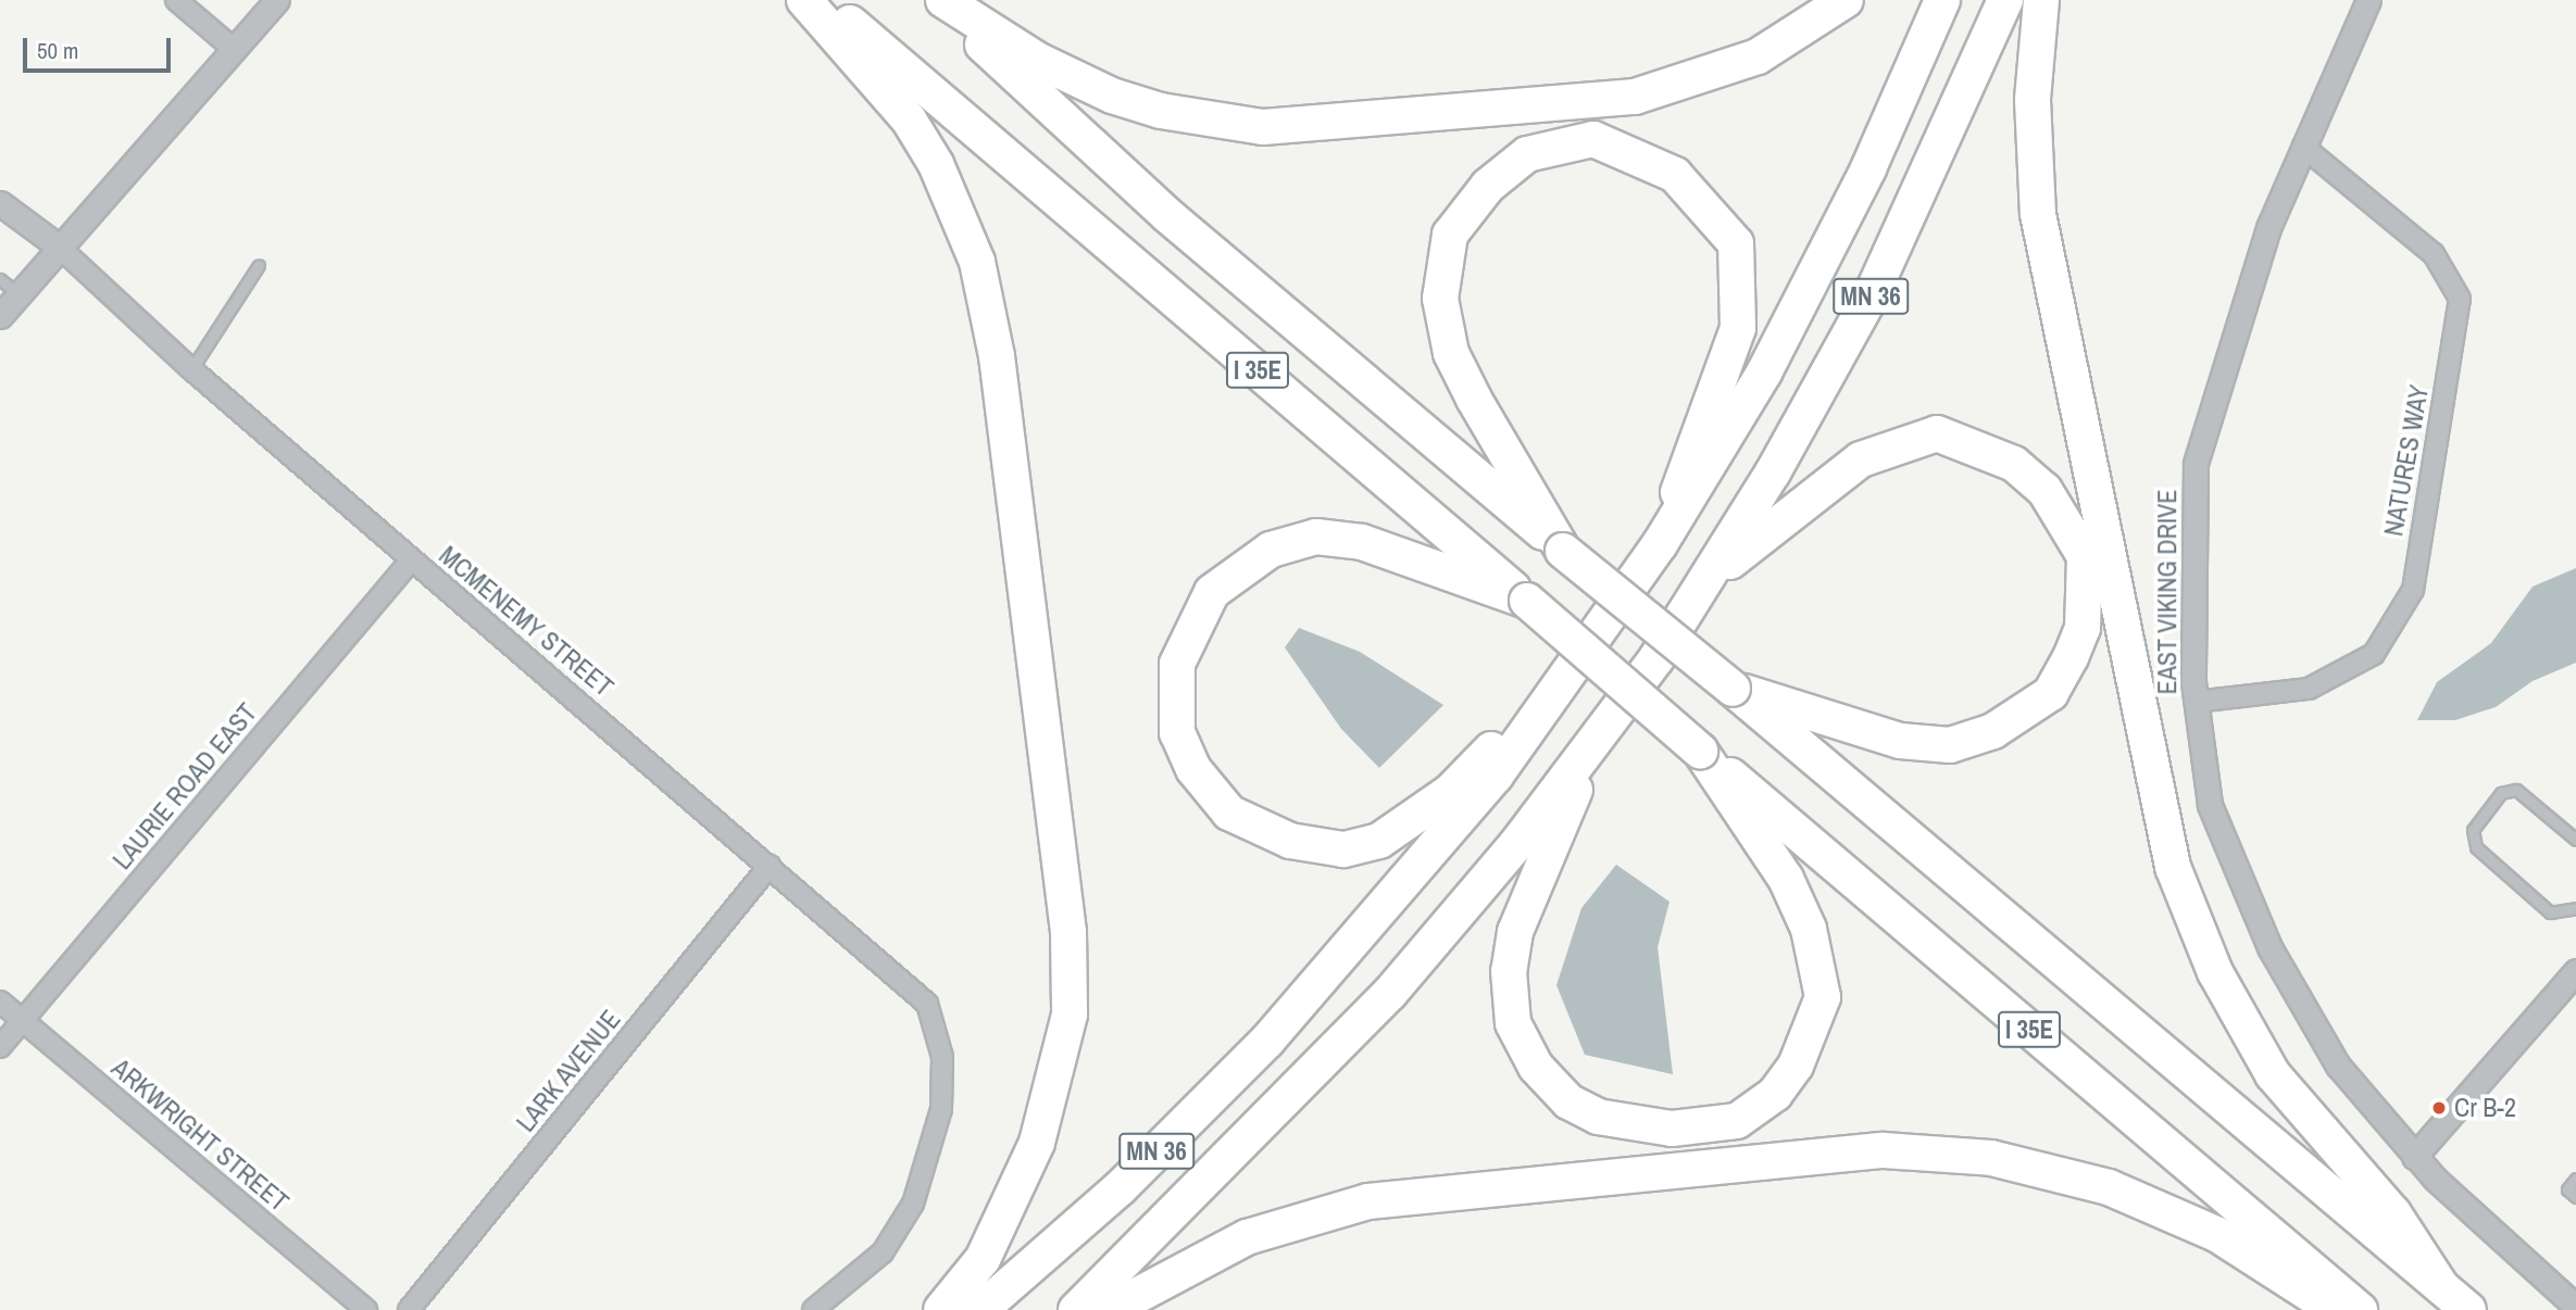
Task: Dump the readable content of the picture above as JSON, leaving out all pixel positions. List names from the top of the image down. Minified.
{"streets":{"highway":["MN 36","I 35E"],"street":["NATURES WAY","EAST VIKING DRIVE","MCMENEMY STREET","LAURIE ROAD EAST","LARK AVENUE","ARKWRIGHT STREET"]},"crossings":[["NATURES WAY","EAST VIKING DRIVE"],["MCMENEMY STREET","LAURIE ROAD EAST"],["MCMENEMY STREET","LARK AVENUE"],["LAURIE ROAD EAST","ARKWRIGHT STREET"]],"places":["Cr B-2"],"scale_bar":"50 m"}
